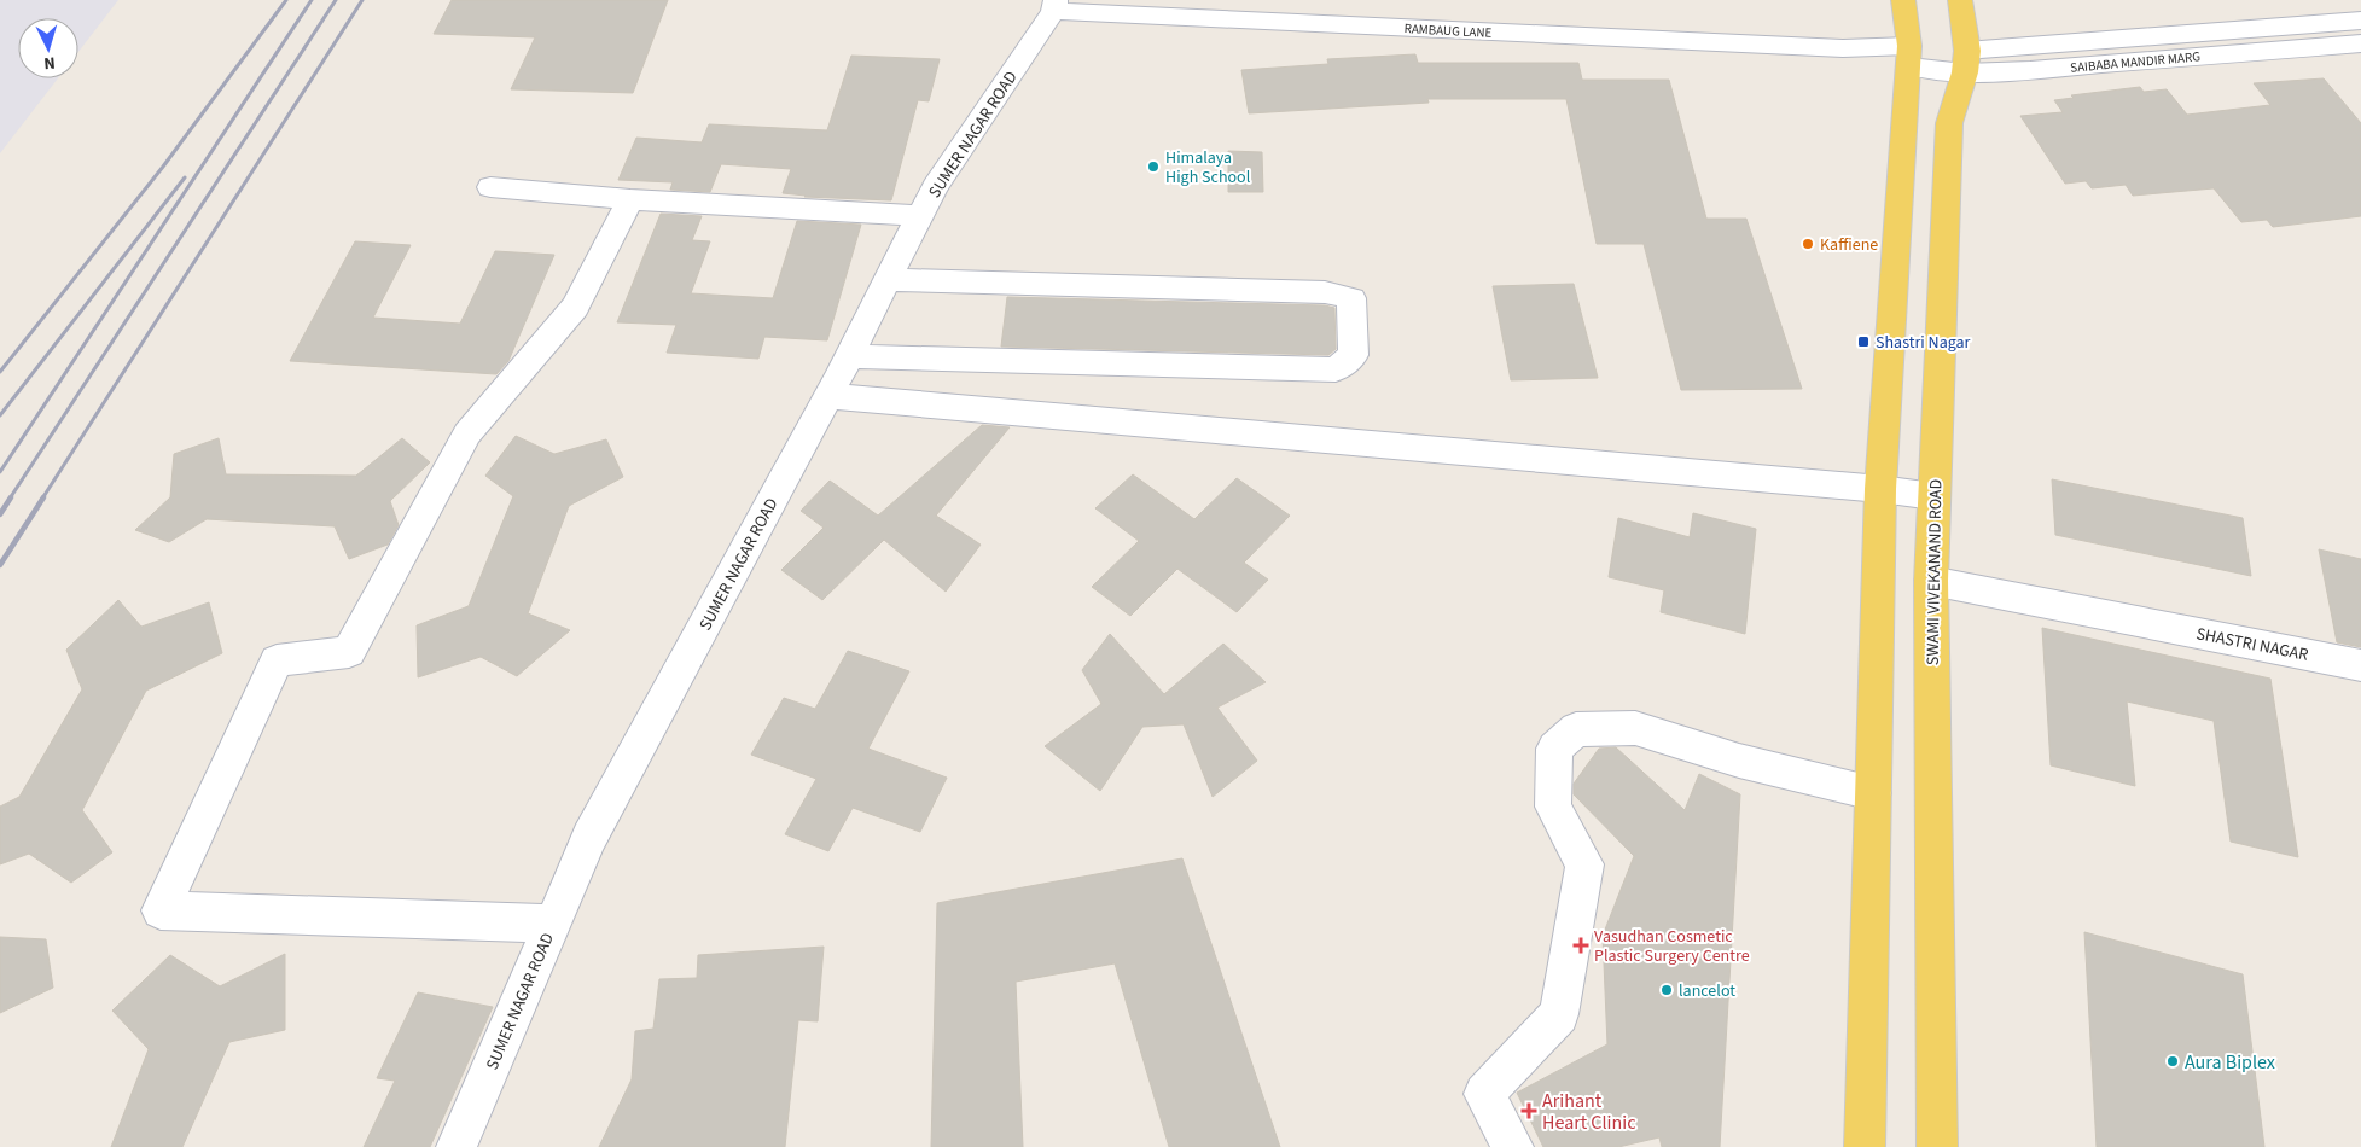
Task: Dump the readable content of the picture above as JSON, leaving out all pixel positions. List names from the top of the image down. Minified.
{"streets":{"main road":["SWAMI VIVEKANAND ROAD"],"street":["RAMBAUG LANE","SAIBABA MANDIR MARG","SUMER NAGAR ROAD","SHASTRI NAGAR"]},"crossings":[["RAMBAUG LANE","SAIBABA MANDIR MARG"],["RAMBAUG LANE","SUMER NAGAR ROAD"],["SAIBABA MANDIR MARG","SWAMI VIVEKANAND ROAD"],["SWAMI VIVEKANAND ROAD","SHASTRI NAGAR"]],"places":{"other":["Himalaya High School","Kaffiene","lancelot","Aura Biplex"],"transit":["Shastri Nagar"],"health":["Vasudhan Cosmetic Plastic Surgery Centre","Arihant Heart Clinic"]},"north":"bottom"}
